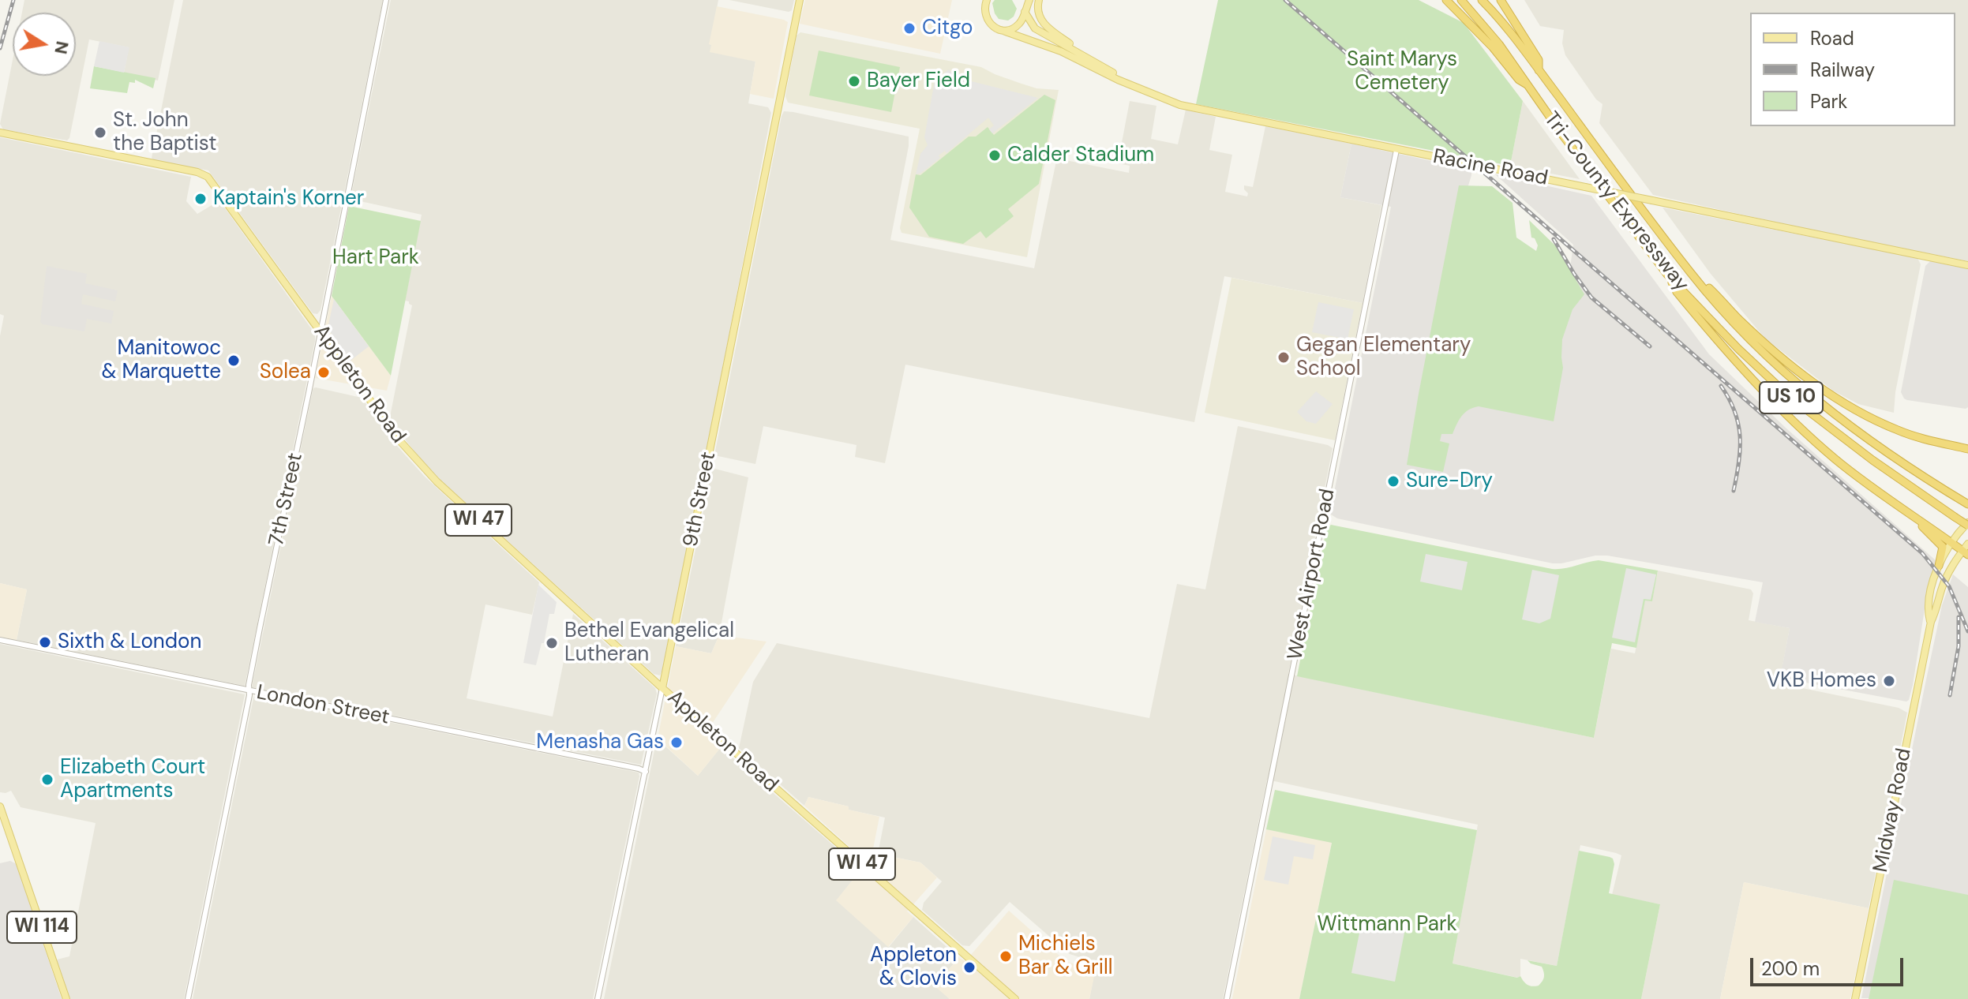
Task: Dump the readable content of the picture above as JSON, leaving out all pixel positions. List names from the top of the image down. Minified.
{"streets":{"highway":["Tri-County Expressway","US 10"],"main road":["Racine Road","Appleton Road","9th Street","WI 47","Midway Road","WI 114"],"street":["7th Street","West Airport Road","London Street"]},"crossings":[["Racine Road","West Airport Road"],["Tri-County Expressway","Midway Road"],["Appleton Road","7th Street"],["Appleton Road","9th Street"],["7th Street","London Street"],["9th Street","London Street"]],"parks":["Saint Marys Cemetery","Hart Park","Wittmann Park"],"places":["Citgo","Bayer Field","St. John the Baptist","Calder Stadium","Kaptain's Korner","Gegan Elementary School","Manitowoc & Marquette","Solea","Sure-Dry","Sixth & London","Bethel Evangelical Lutheran","VKB Homes","Menasha Gas","Elizabeth Court Apartments","Michiels Bar & Grill","Appleton & Clovis"],"legend":["Road","Railway","Park"],"scale_bar":"200 m","north":"right"}
